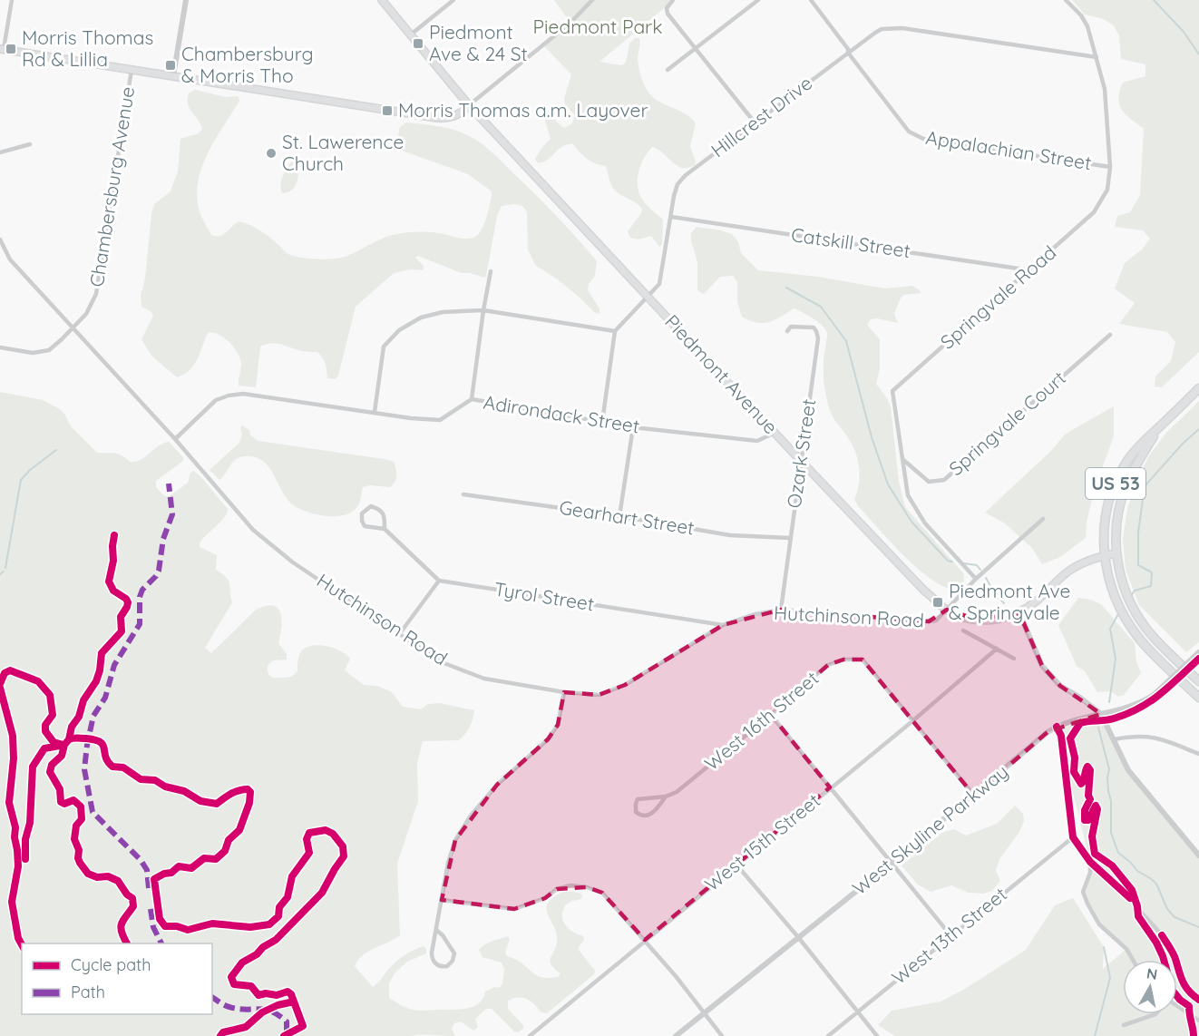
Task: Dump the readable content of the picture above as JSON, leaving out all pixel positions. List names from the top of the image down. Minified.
{"streets":{"highway":["US 53"],"main road":["Piedmont Avenue"],"street":["Hillcrest Drive","Appalachian Street","Chambersburg Avenue","Catskill Street","Springvale Road","Adirondack Street","Springvale Court","Ozark Street","Gearhart Street","Tyrol Street","Hutchinson Road","West 16th Street","West Skyline Parkway","West 15th Street","West 13th Street"]},"crossings":[["Hillcrest Drive","Appalachian Street"],["Hillcrest Drive","Catskill Street"],["Hillcrest Drive","Springvale Road"],["Hillcrest Drive","Piedmont Avenue"],["Appalachian Street","Springvale Road"],["Chambersburg Avenue","Hutchinson Road"],["Catskill Street","Springvale Road"],["Springvale Road","Springvale Court"],["Springvale Road","Hutchinson Road"],["Piedmont Avenue","Adirondack Street"],["Piedmont Avenue","Ozark Street"],["Piedmont Avenue","US 53"],["Piedmont Avenue","Hutchinson Road"],["Adirondack Street","Hutchinson Road"],["Ozark Street","Gearhart Street"],["Ozark Street","Hutchinson Road"],["Tyrol Street","Hutchinson Road"],["West 16th Street","West 15th Street"]],"parks":["Piedmont Park"],"places":{"transit":["Piedmont Ave & 24 St","Morris Thomas Rd & Lillia","Chambersburg & Morris Tho","Morris Thomas a.m. Layover","Piedmont Ave & Springvale"],"other":["St. Lawerence Church"]},"legend":["Cycle path","Path"],"north":"top"}
